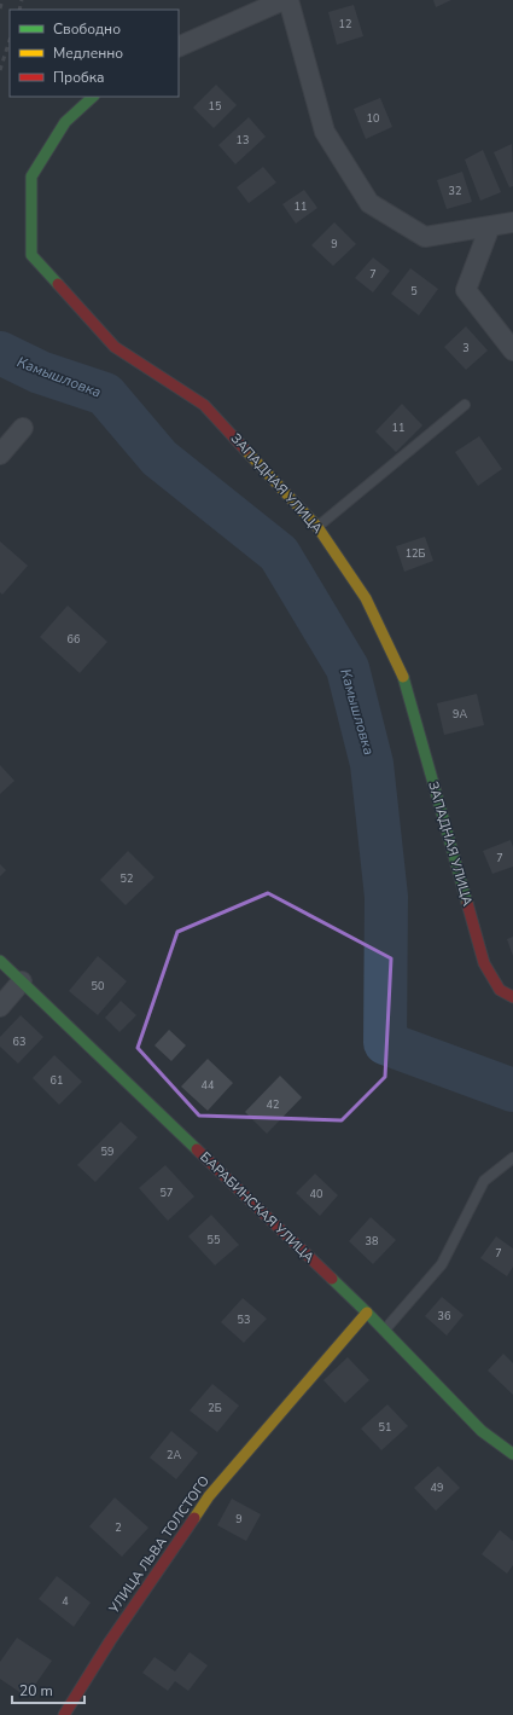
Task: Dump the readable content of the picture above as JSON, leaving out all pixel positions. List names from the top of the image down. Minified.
{"streets":{"street":["ЗАПАДНАЯ УЛИЦА","БАРАБИНСКАЯ УЛИЦА","УЛИЦА ЛЬВА ТОЛСТОГО"]},"crossings":[["БАРАБИНСКАЯ УЛИЦА","УЛИЦА ЛЬВА ТОЛСТОГО"]],"water":["Камышловка"],"house_numbers":["12","15","10","13","32","11","9","7","5","3","11","12Б","66","9А","7","52","50","63","61","44","42","59","57","40","55","38","7","36","53","2Б","51","2А","49","9","2","4"],"legend":["Свободно","Медленно","Пробка"],"scale_bar":"20 m"}
